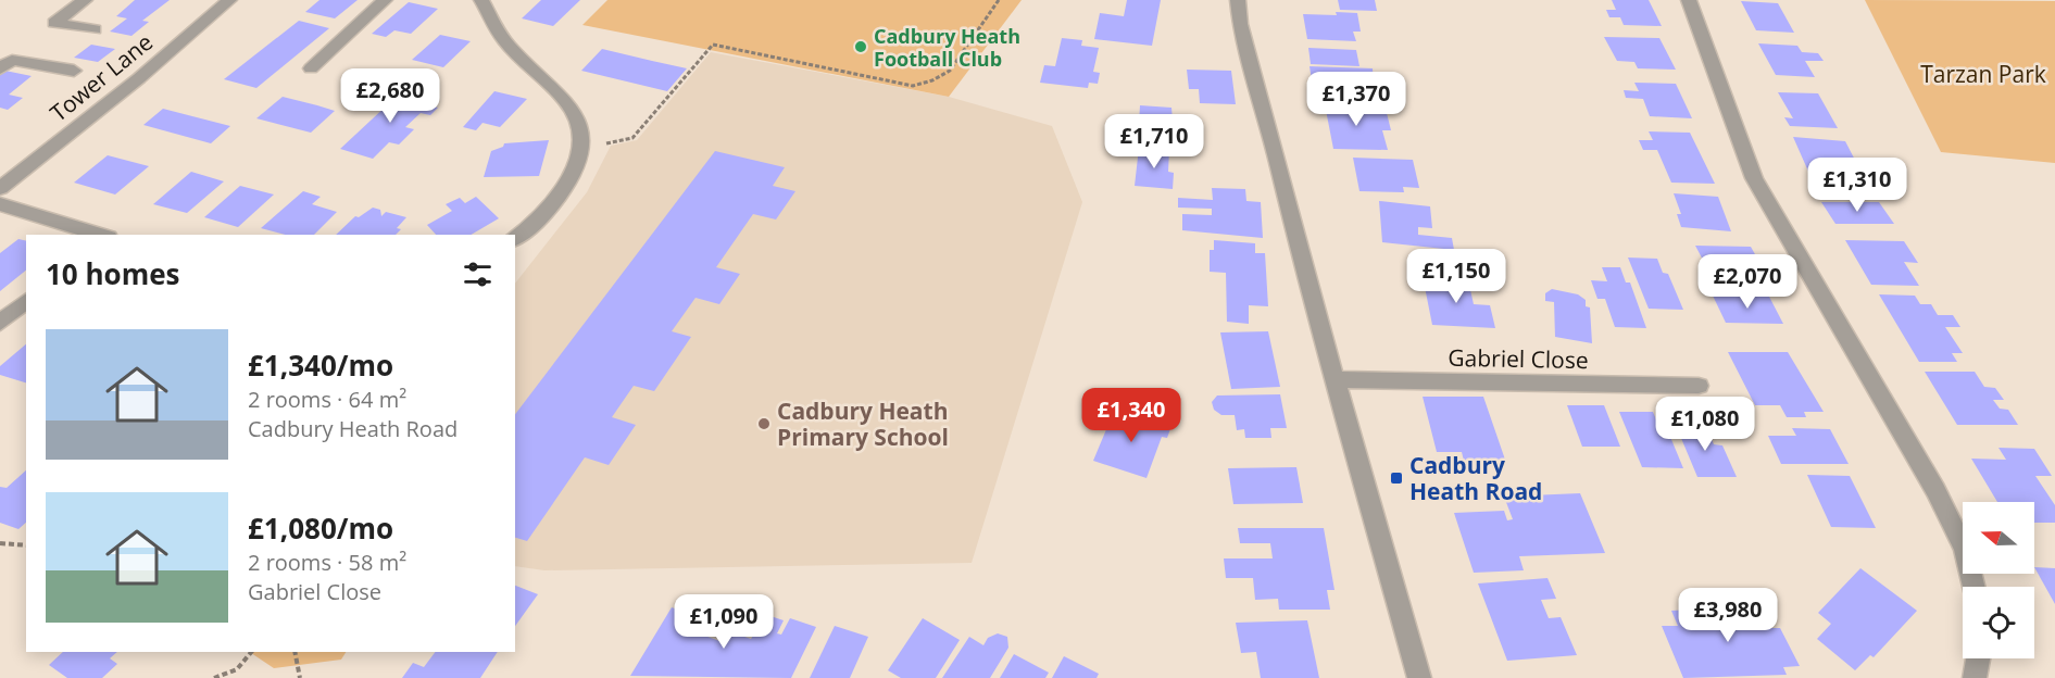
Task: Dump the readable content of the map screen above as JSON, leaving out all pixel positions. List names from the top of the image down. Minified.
{"streets":{"street":["Tower Lane","Gabriel Close"]},"parks":["Tarzan Park"],"places":{"other":["Cadbury Heath Football Club","Cadbury Heath Primary School"],"transit":["Cadbury Heath Road"]},"north":"left","page":{"price":["£2,680","£1,370","£1,710","£1,310","£1,150","£2,070","£1,340","£1,080","£3,980","£1,090"],"heading":"10 homes","list":[{"name":"£1,340/mo","note":"2 rooms · 64 m² · Cadbury Heath Road"},{"name":"£1,080/mo","note":"2 rooms · 58 m² · Gabriel Close"}]}}
